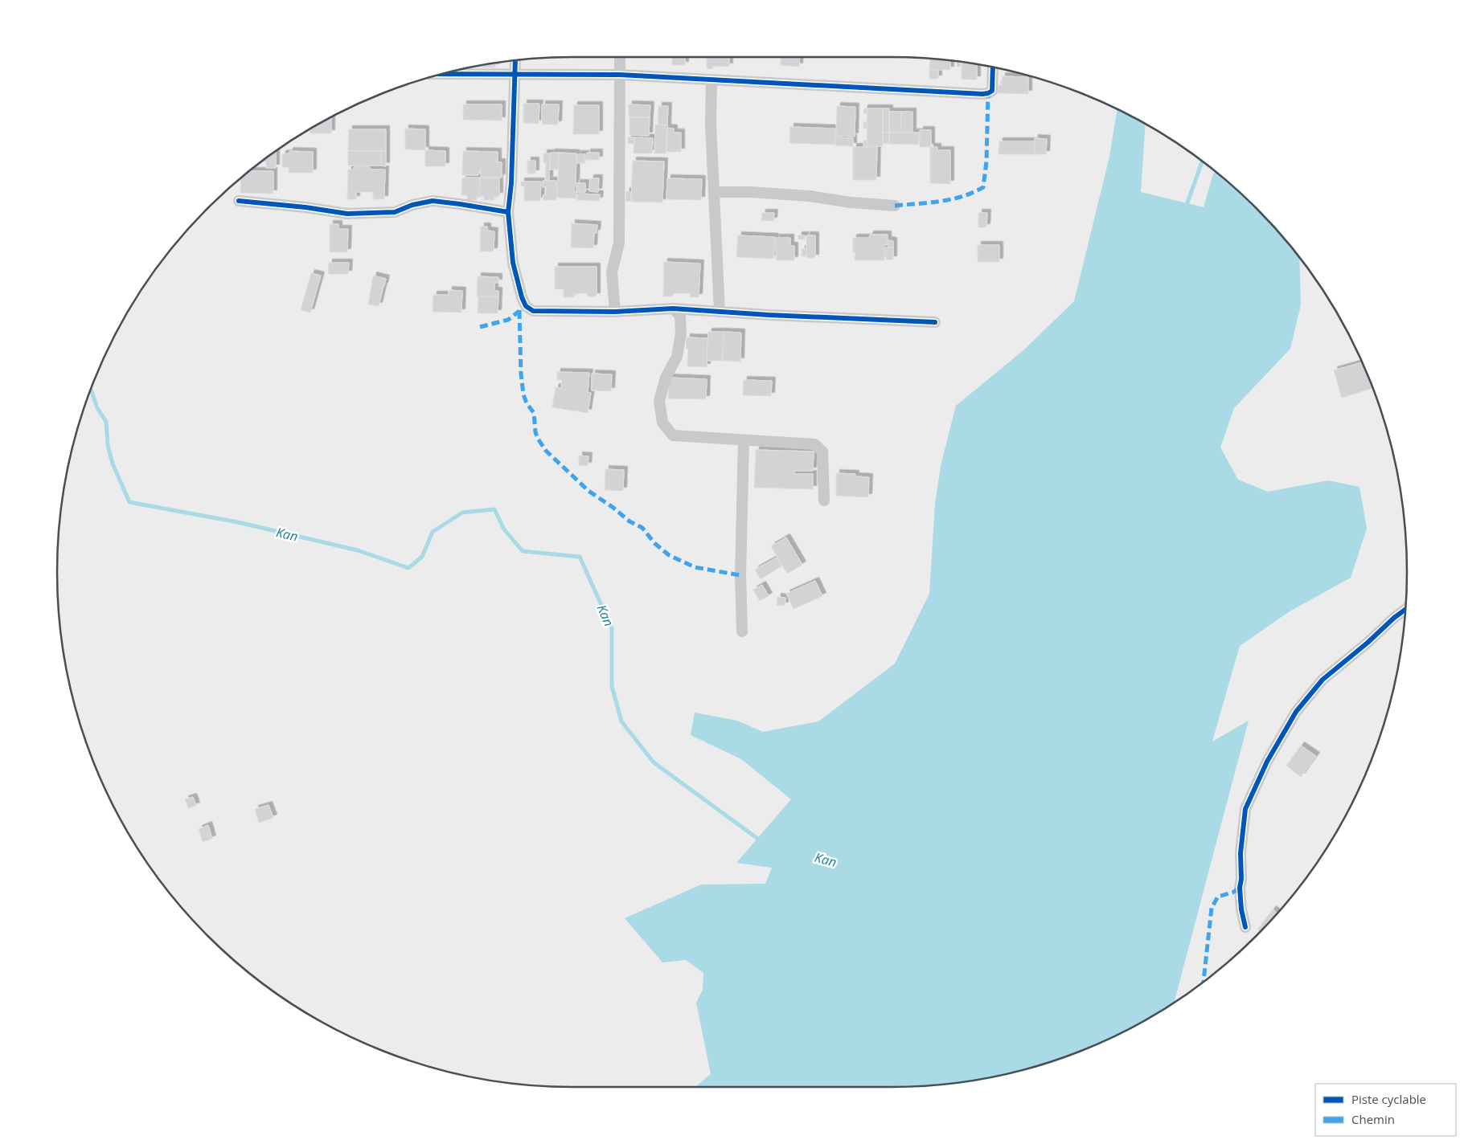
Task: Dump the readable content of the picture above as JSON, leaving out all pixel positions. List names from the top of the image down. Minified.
{"water":["Kan"],"legend":["Piste cyclable","Chemin"]}
